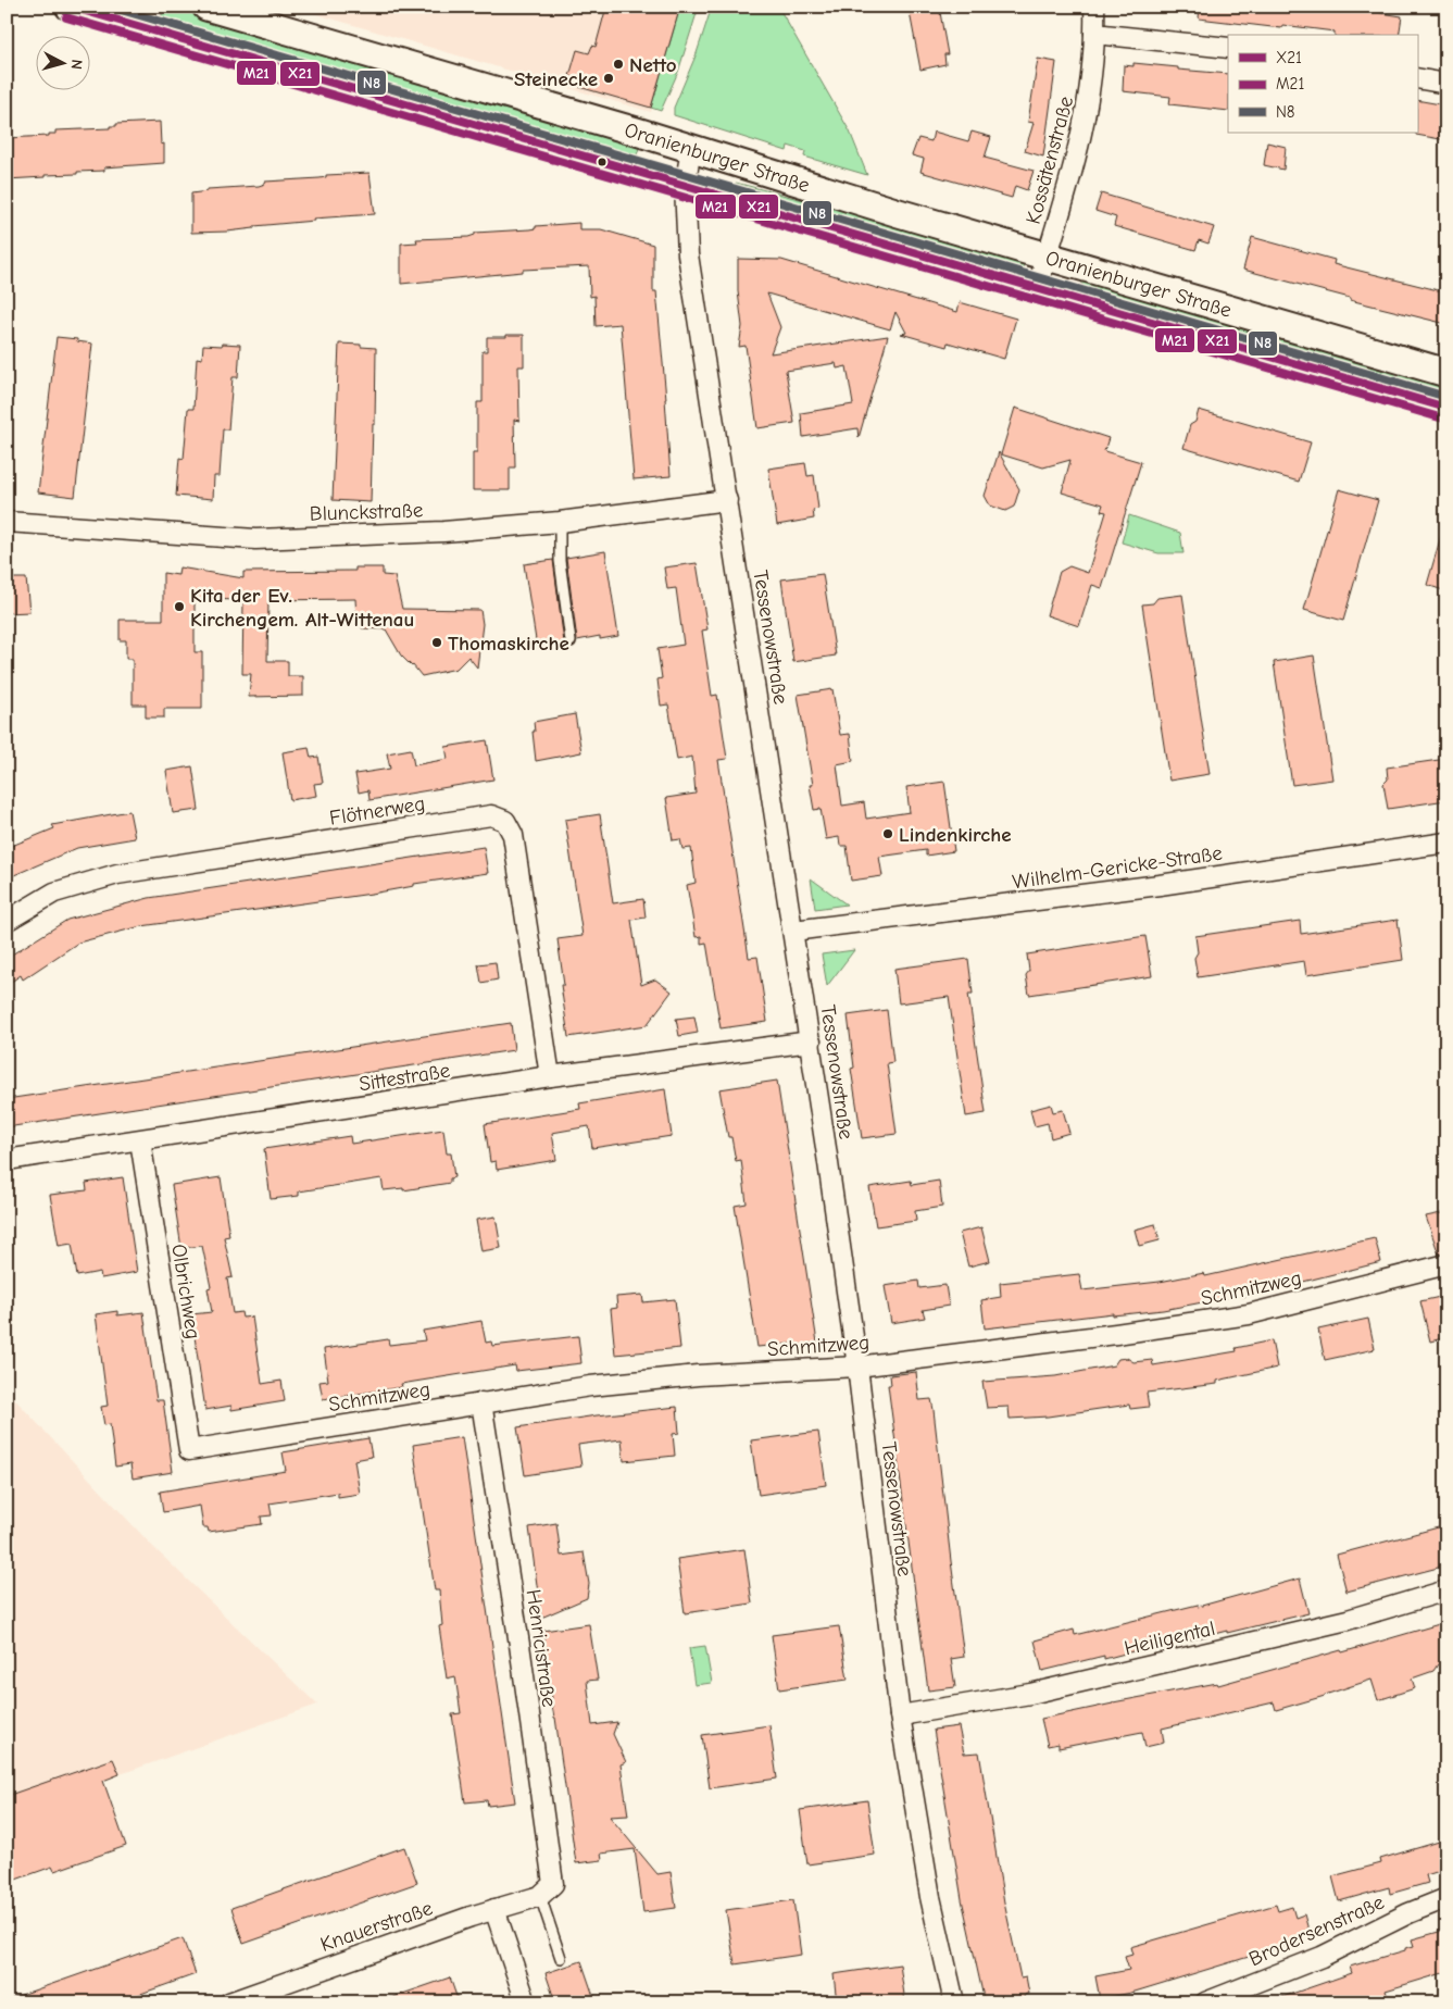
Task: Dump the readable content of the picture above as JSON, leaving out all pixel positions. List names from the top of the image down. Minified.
{"streets":{"main road":["Oranienburger Straße"],"street":["Kossätenstraße","Blunckstraße","Tessenowstraße","Flötnerweg","Wilhelm-Gericke-Straße","Sittestraße","Schmitzweg","Olbrichweg","Heiligental","Henricistraße","Knauerstraße","Brodersenstraße"]},"crossings":[["Oranienburger Straße","Kossätenstraße"],["Oranienburger Straße","Tessenowstraße"],["Blunckstraße","Tessenowstraße"],["Tessenowstraße","Wilhelm-Gericke-Straße"],["Tessenowstraße","Sittestraße"],["Tessenowstraße","Schmitzweg"],["Tessenowstraße","Heiligental"],["Flötnerweg","Sittestraße"],["Sittestraße","Olbrichweg"],["Schmitzweg","Olbrichweg"],["Schmitzweg","Henricistraße"],["Henricistraße","Knauerstraße"]],"places":["Netto","Steinecke","Kita der Ev. Kirchengem. Alt-Wittenau","Thomaskirche","Lindenkirche"],"lines":["transit line X21","transit line N8","transit line M21"],"legend":["X21","M21","N8"],"north":"right"}
